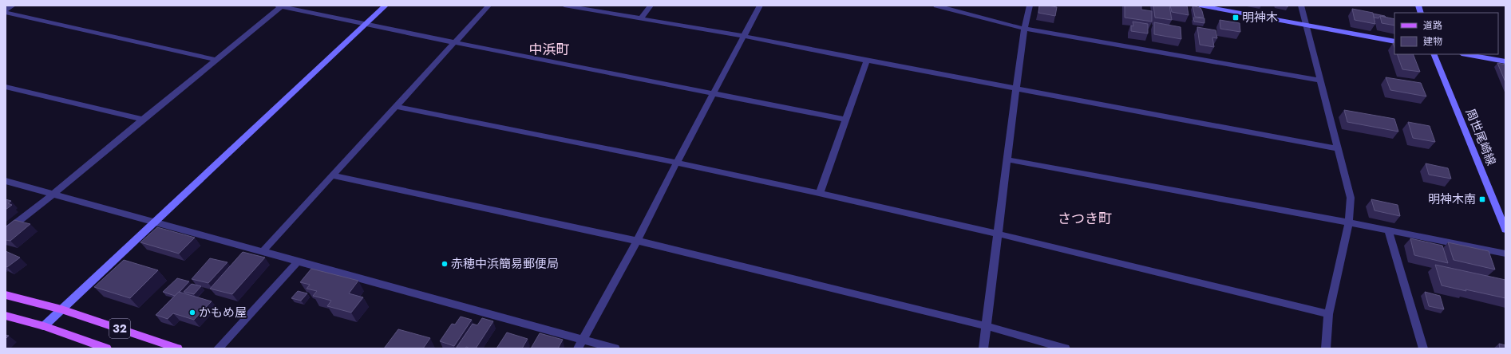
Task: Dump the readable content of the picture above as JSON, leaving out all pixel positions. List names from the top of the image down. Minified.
{"streets":{"main road":["32"],"street":["周世尾崎線"]},"districts":["中浜町","さつき町"],"places":{"transit":["明神木","明神木南"],"other":["赤穂中浜簡易郵便局","かもめ屋"]},"legend":["道路","建物"]}
